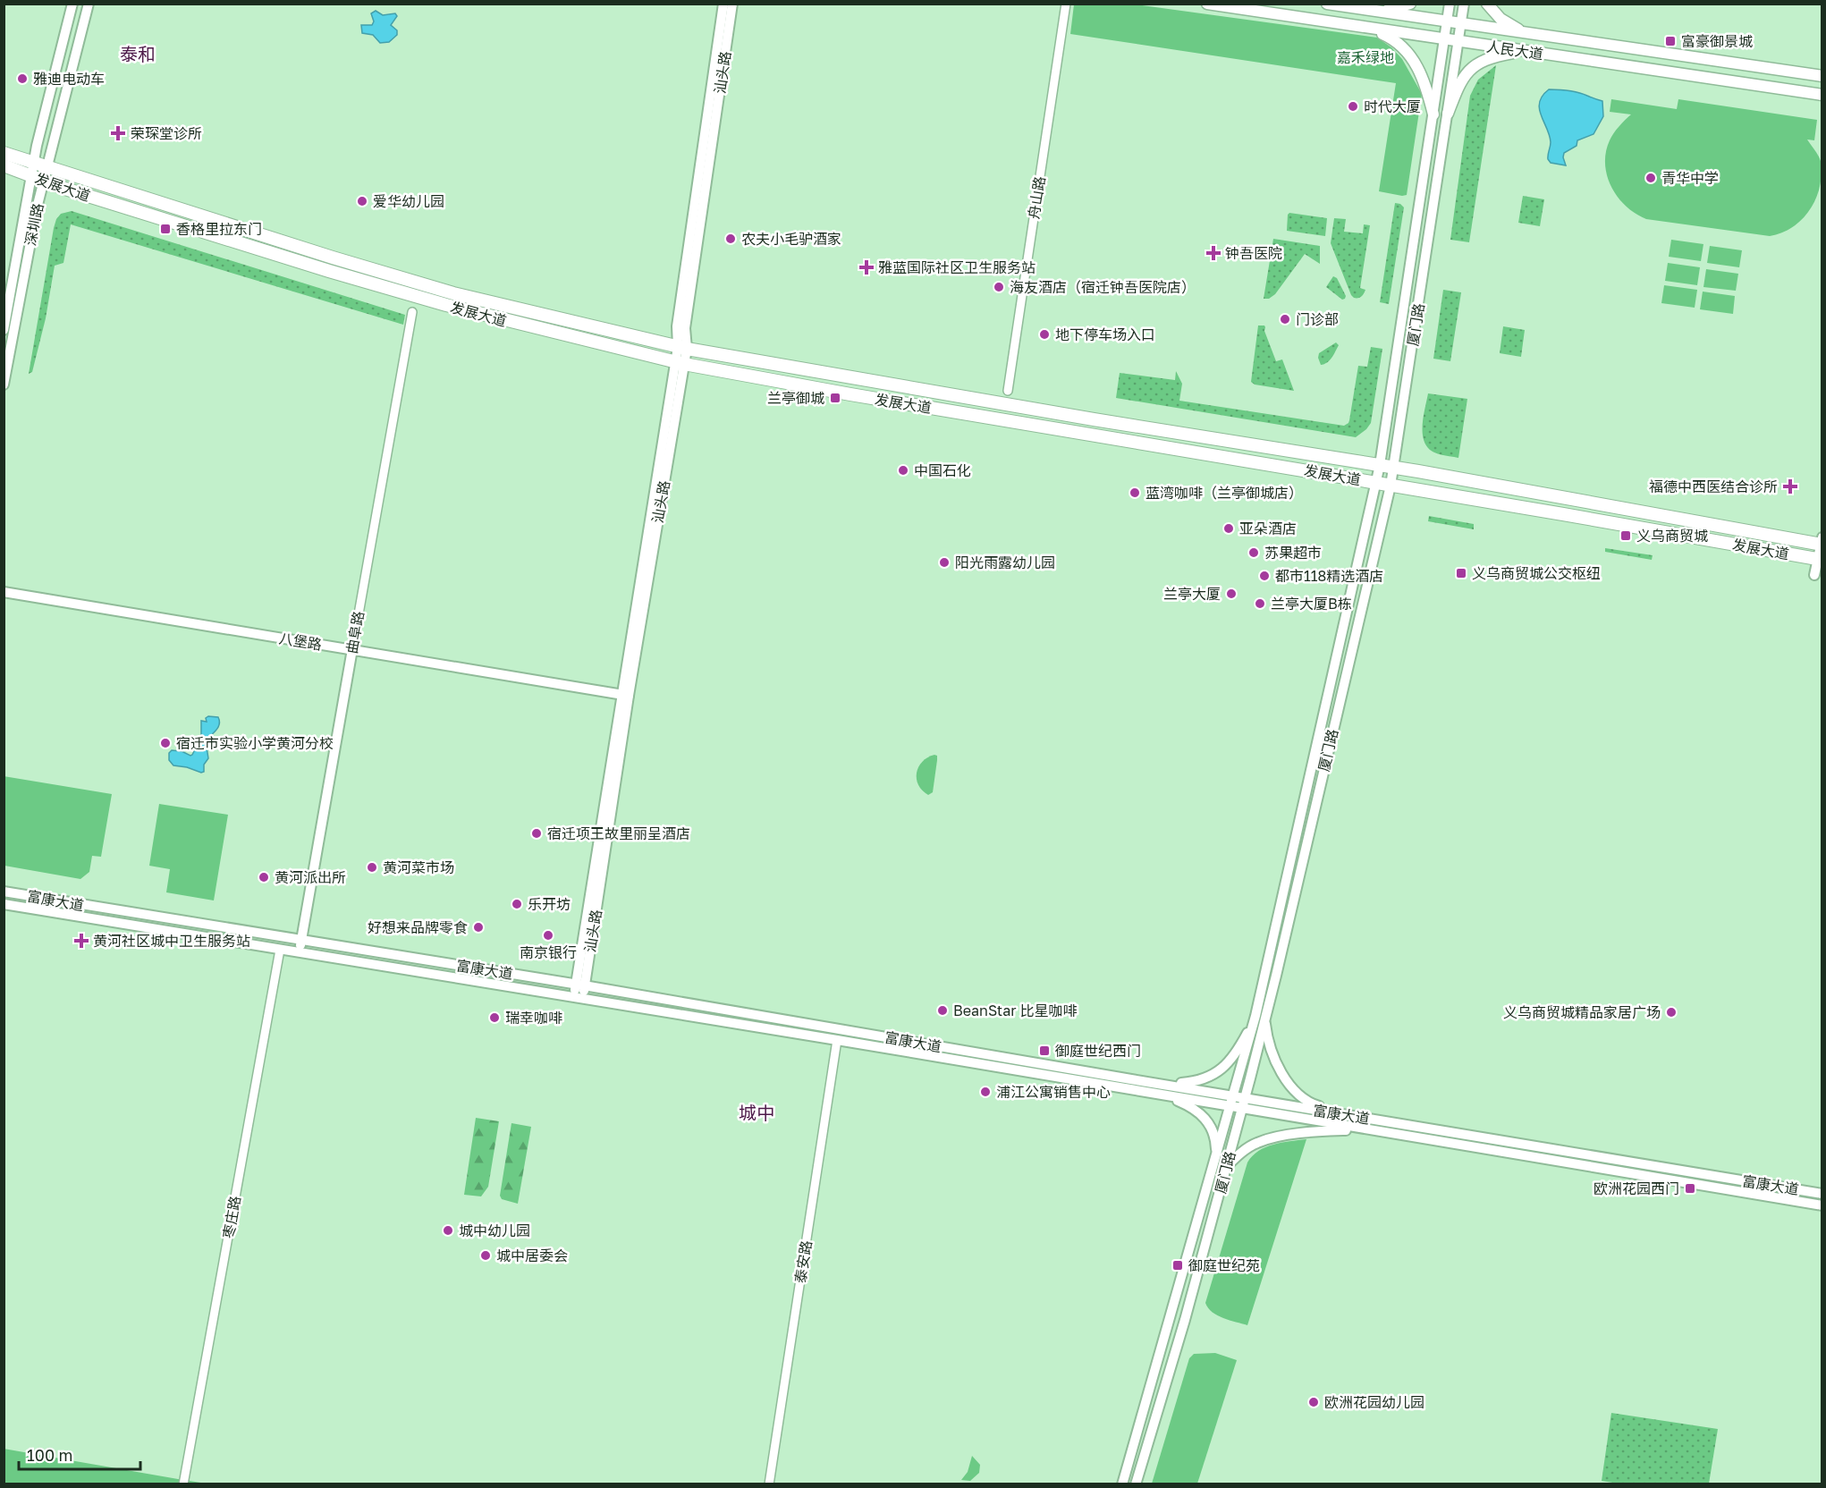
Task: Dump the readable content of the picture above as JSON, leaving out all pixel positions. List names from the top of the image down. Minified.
{"streets":{"main road":["人民大道","发展大道"],"street":["汕头路","舟山路","深圳路","厦门路","曲阜路","八堡路","富康大道","枣庄路","泰安路"]},"crossings":[["人民大道","厦门路"],["汕头路","发展大道"],["汕头路","八堡路"],["汕头路","富康大道"],["发展大道","深圳路"],["发展大道","厦门路"],["厦门路","富康大道"],["曲阜路","八堡路"],["曲阜路","富康大道"],["富康大道","枣庄路"],["富康大道","泰安路"]],"districts":["泰和","城中"],"parks":["嘉禾绿地"],"places":{"transit":["富豪御景城","香格里拉东门","兰亭御城","义乌商贸城","义乌商贸城公交枢纽","御庭世纪西门","欧洲花园西门","御庭世纪苑"],"other":["雅迪电动车","时代大厦","青华中学","爱华幼儿园","农夫小毛驴酒家","海友酒店（宿迁钟吾医院店）","门诊部","地下停车场入口","中国石化","蓝湾咖啡（兰亭御城店）","亚朵酒店","苏果超市","阳光雨露幼儿园","都市118精选酒店","兰亭大厦","兰亭大厦B栋","宿迁市实验小学黄河分校","宿迁项王故里丽呈酒店","黄河菜市场","黄河派出所","乐开坊","好想来品牌零食","南京银行","BeanStar 比星咖啡","义乌商贸城精品家居广场","瑞幸咖啡","浦江公寓销售中心","城中幼儿园","城中居委会","欧洲花园幼儿园"],"health":["荣琛堂诊所","钟吾医院","雅蓝国际社区卫生服务站","福德中西医结合诊所","黄河社区城中卫生服务站"]},"scale_bar":"100 m"}
